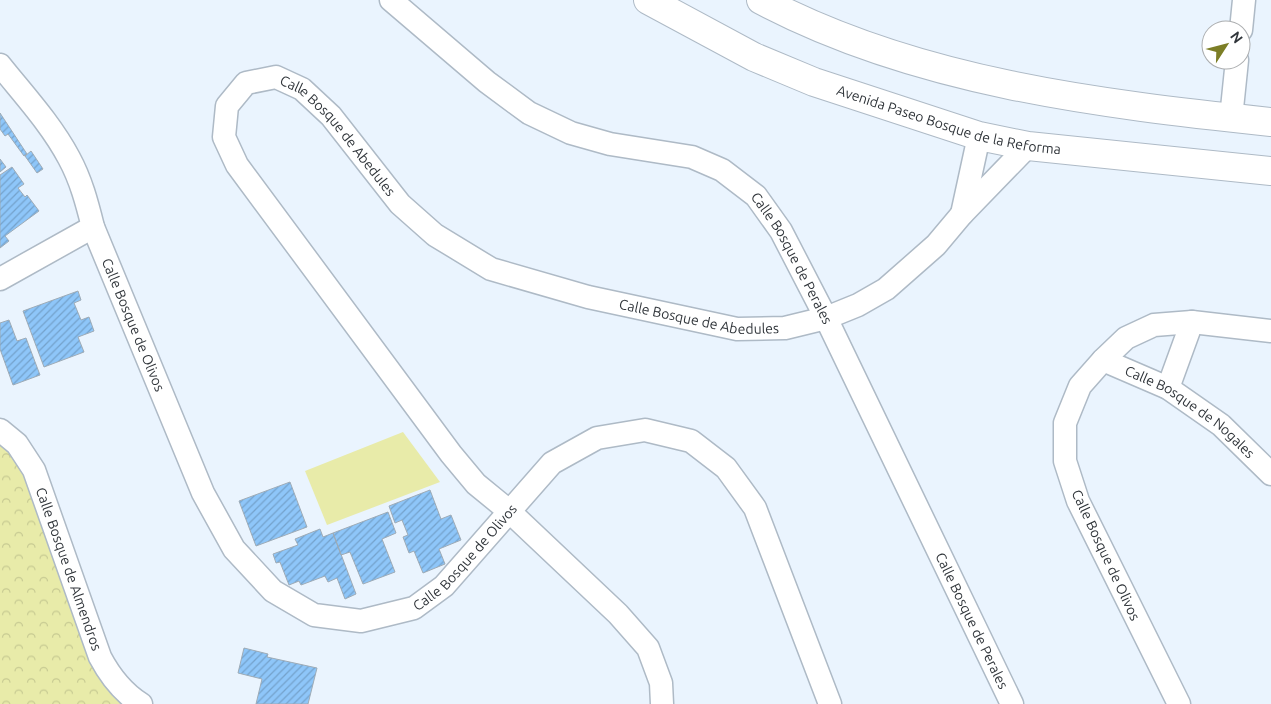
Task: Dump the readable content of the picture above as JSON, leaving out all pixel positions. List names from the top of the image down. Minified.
{"streets":{"main road":["Avenida Paseo Bosque de la Reforma"],"street":["Calle Bosque de Abedules","Calle Bosque de Perales","Calle Bosque de Olivos","Calle Bosque de Nogales","Calle Bosque de Almendros"]},"crossings":[["Avenida Paseo Bosque de la Reforma","Calle Bosque de Abedules"],["Calle Bosque de Abedules","Calle Bosque de Perales"],["Calle Bosque de Abedules","Calle Bosque de Olivos"],["Calle Bosque de Olivos","Calle Bosque de Nogales"]],"north":"top right"}
